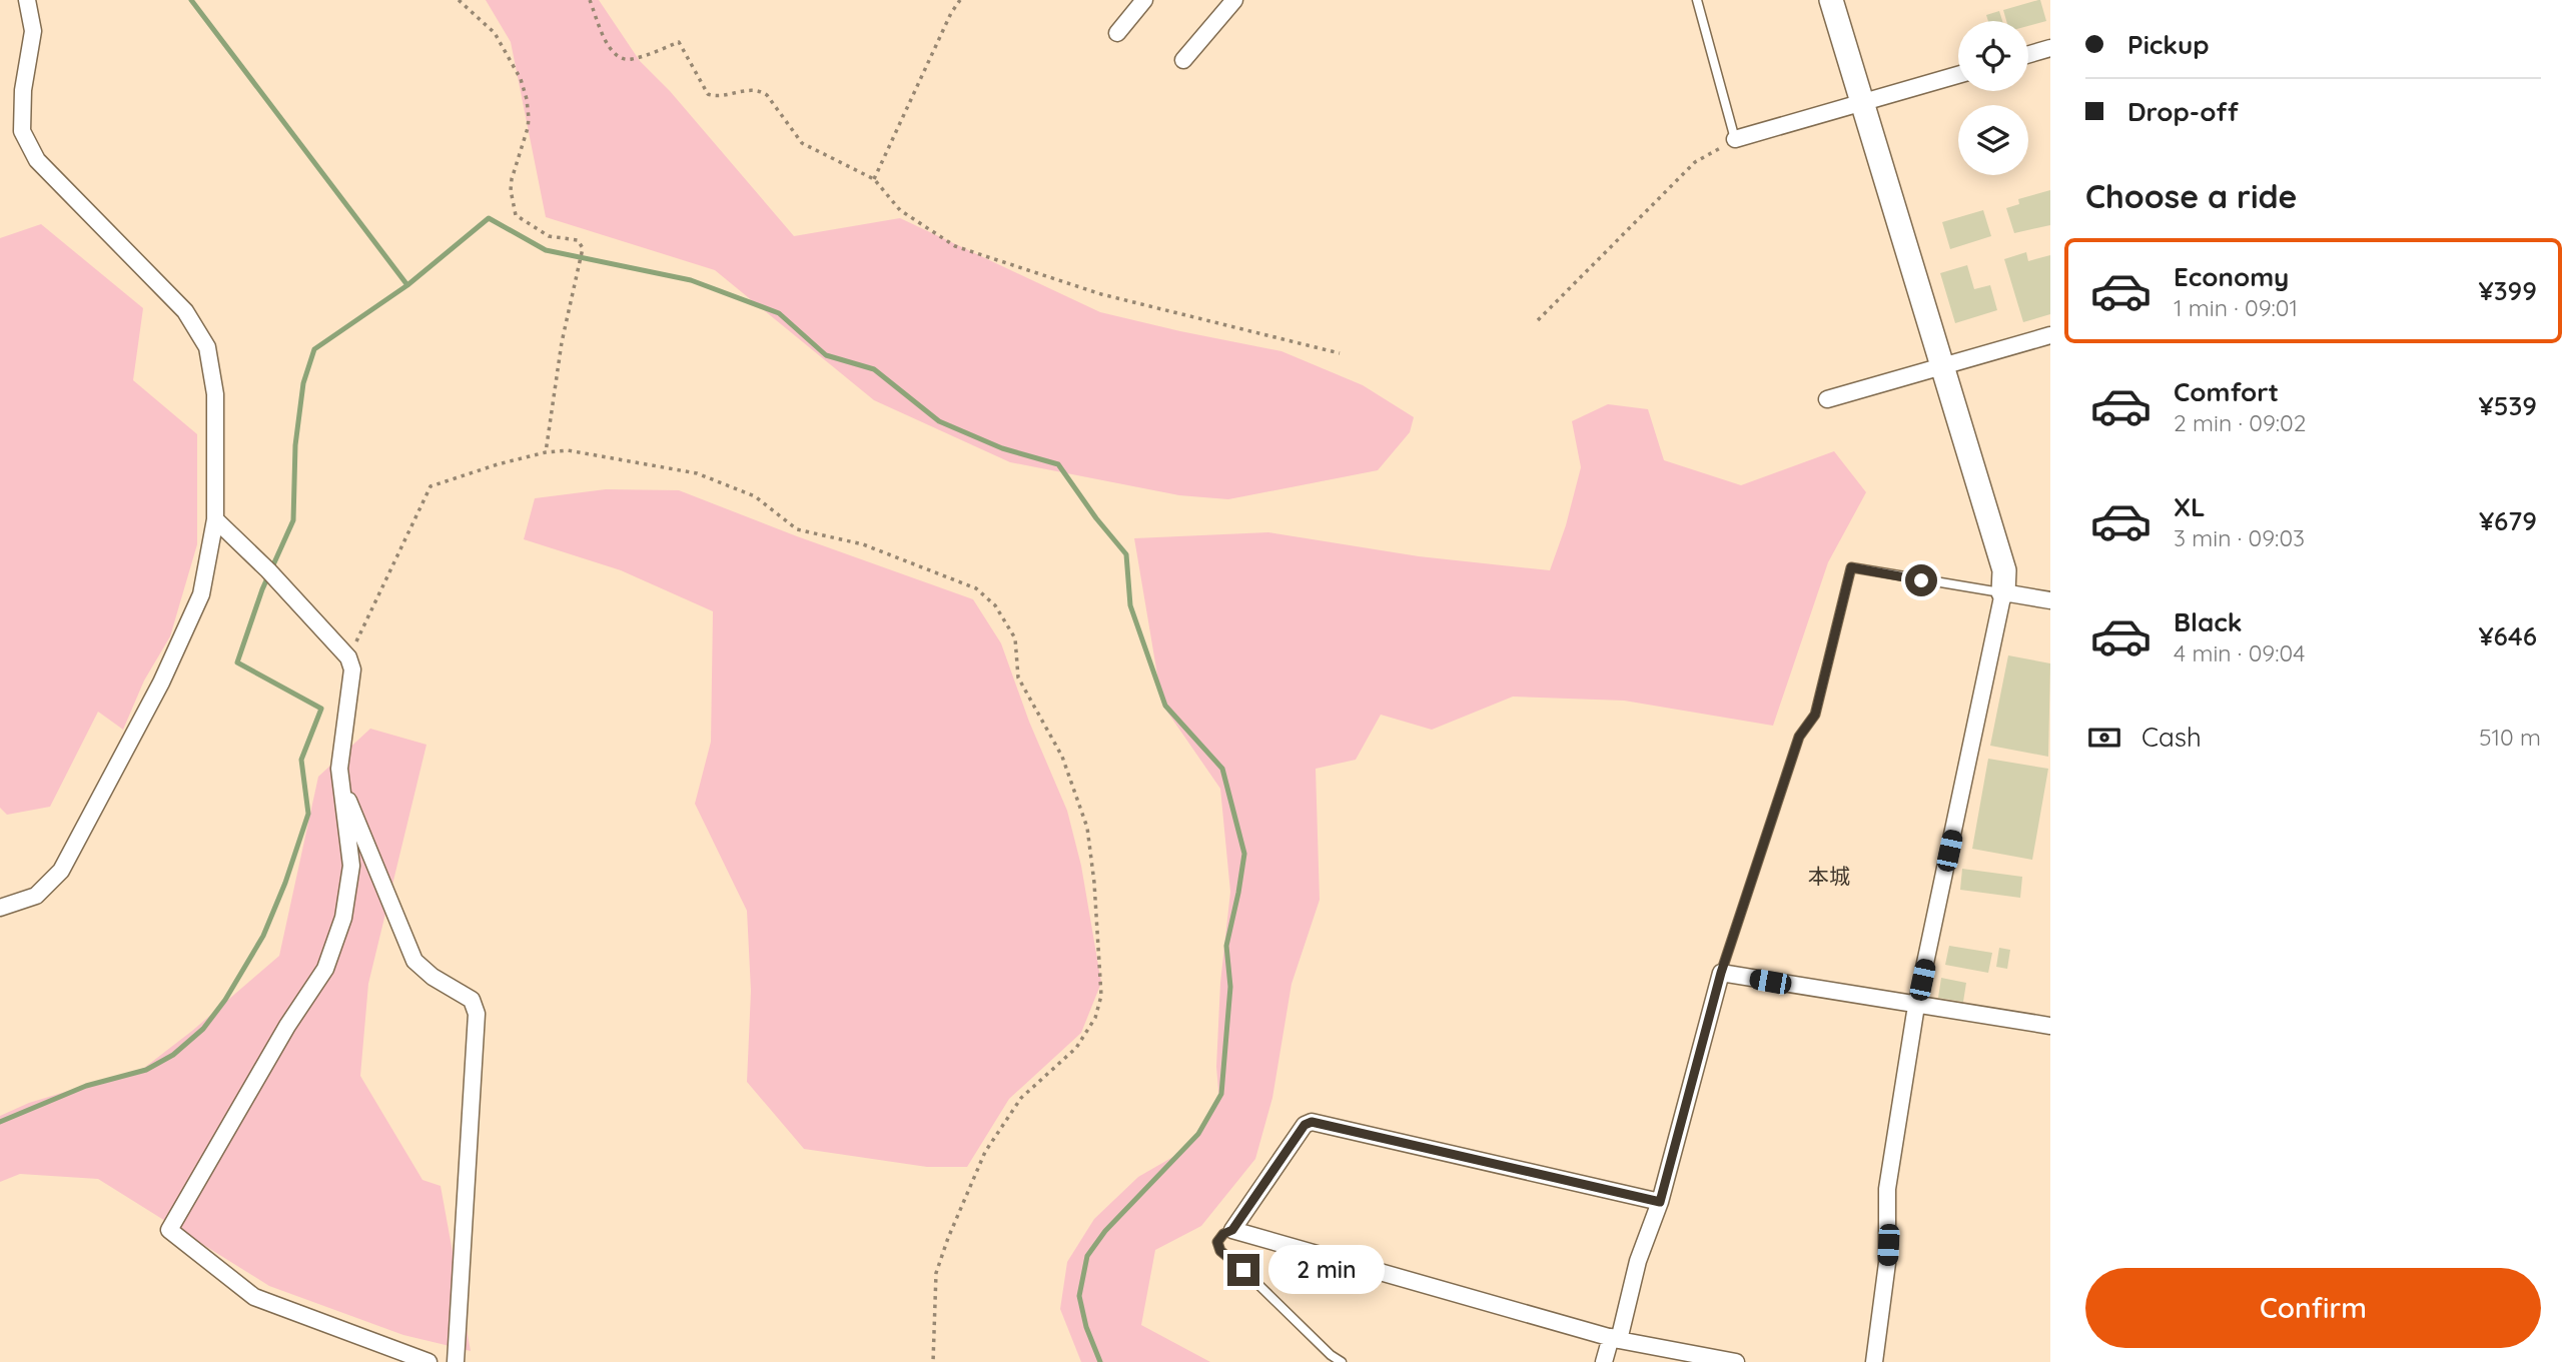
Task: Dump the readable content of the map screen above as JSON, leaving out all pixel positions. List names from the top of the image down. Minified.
{"districts":["本城"],"page":{"banner":["Pickup","Drop-off"],"heading":"Choose a ride","list":[{"name":"Economy","note":"1 min · 09:01","value":"¥399"},{"name":"Comfort","note":"2 min · 09:02","value":"¥539"},{"name":"XL","note":"3 min · 09:03","value":"¥679"},{"name":"Black","note":"4 min · 09:04","value":"¥646"}],"pay":["Cash","510 m"],"bubble":"2 min","buttons":"Confirm"}}
